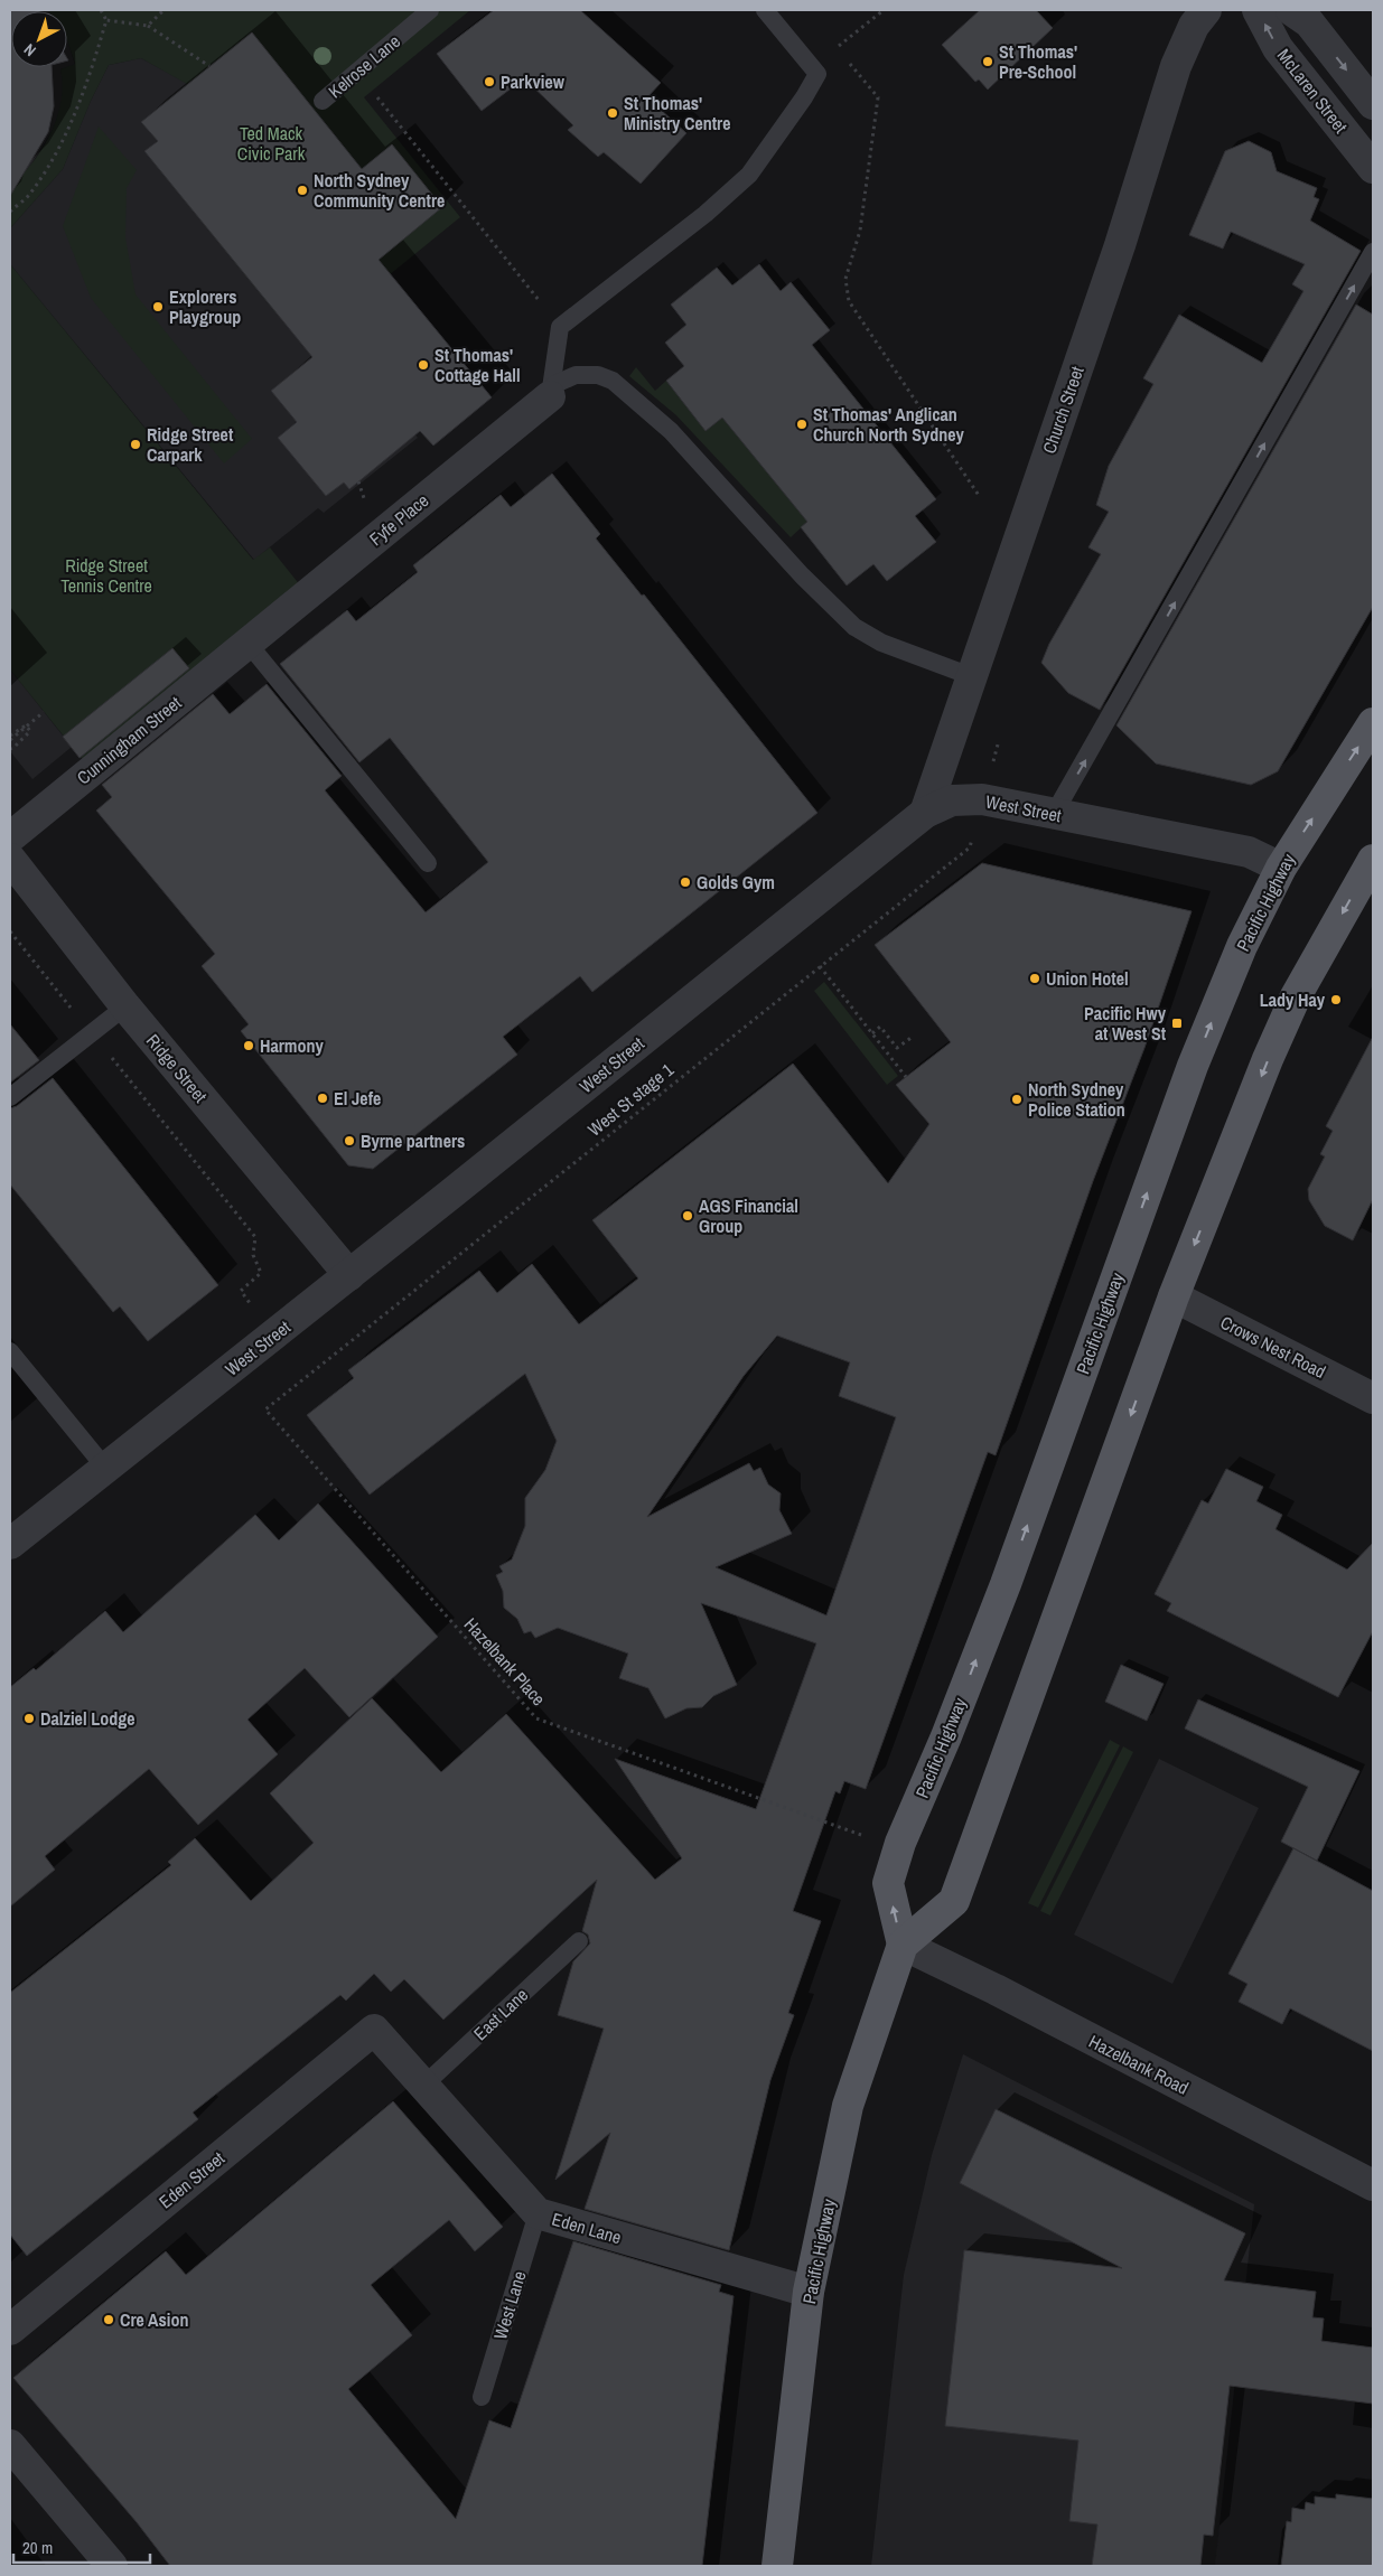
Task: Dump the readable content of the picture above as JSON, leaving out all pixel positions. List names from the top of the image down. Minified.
{"streets":{"main road":["Pacific Highway"],"street":["McLaren Street","Church Street","Fyfe Place","Cunningham Street","West Street","Ridge Street","Crows Nest Road","Hazelbank Road","Eden Street","Eden Lane"],"lane":["Kelrose Lane","East Lane","West Lane"],"path":["West St stage 1","Hazelbank Place"]},"crossings":[["Church Street","West Street"],["Fyfe Place","Cunningham Street"],["West Street","Pacific Highway"],["West Street","Ridge Street"],["Pacific Highway","Hazelbank Road"],["Pacific Highway","Eden Lane"],["West St stage 1","Hazelbank Place"],["East Lane","Eden Lane"],["Eden Street","Eden Lane"],["Eden Lane","West Lane"]],"parks":["Ted Mack Civic Park","Ridge Street Tennis Centre"],"places":{"other":["St Thomas' Pre-School","Parkview","St Thomas' Ministry Centre","North Sydney Community Centre","Explorers Playgroup","St Thomas' Cottage Hall","St Thomas' Anglican Church North Sydney","Ridge Street Carpark","Golds Gym","Union Hotel","Lady Hay","Harmony","El Jefe","North Sydney Police Station","Byrne partners","AGS Financial Group","Dalziel Lodge","Cre Asion"],"transit":["Pacific Hwy at West St"]},"scale_bar":"20 m","north":"bottom left"}
